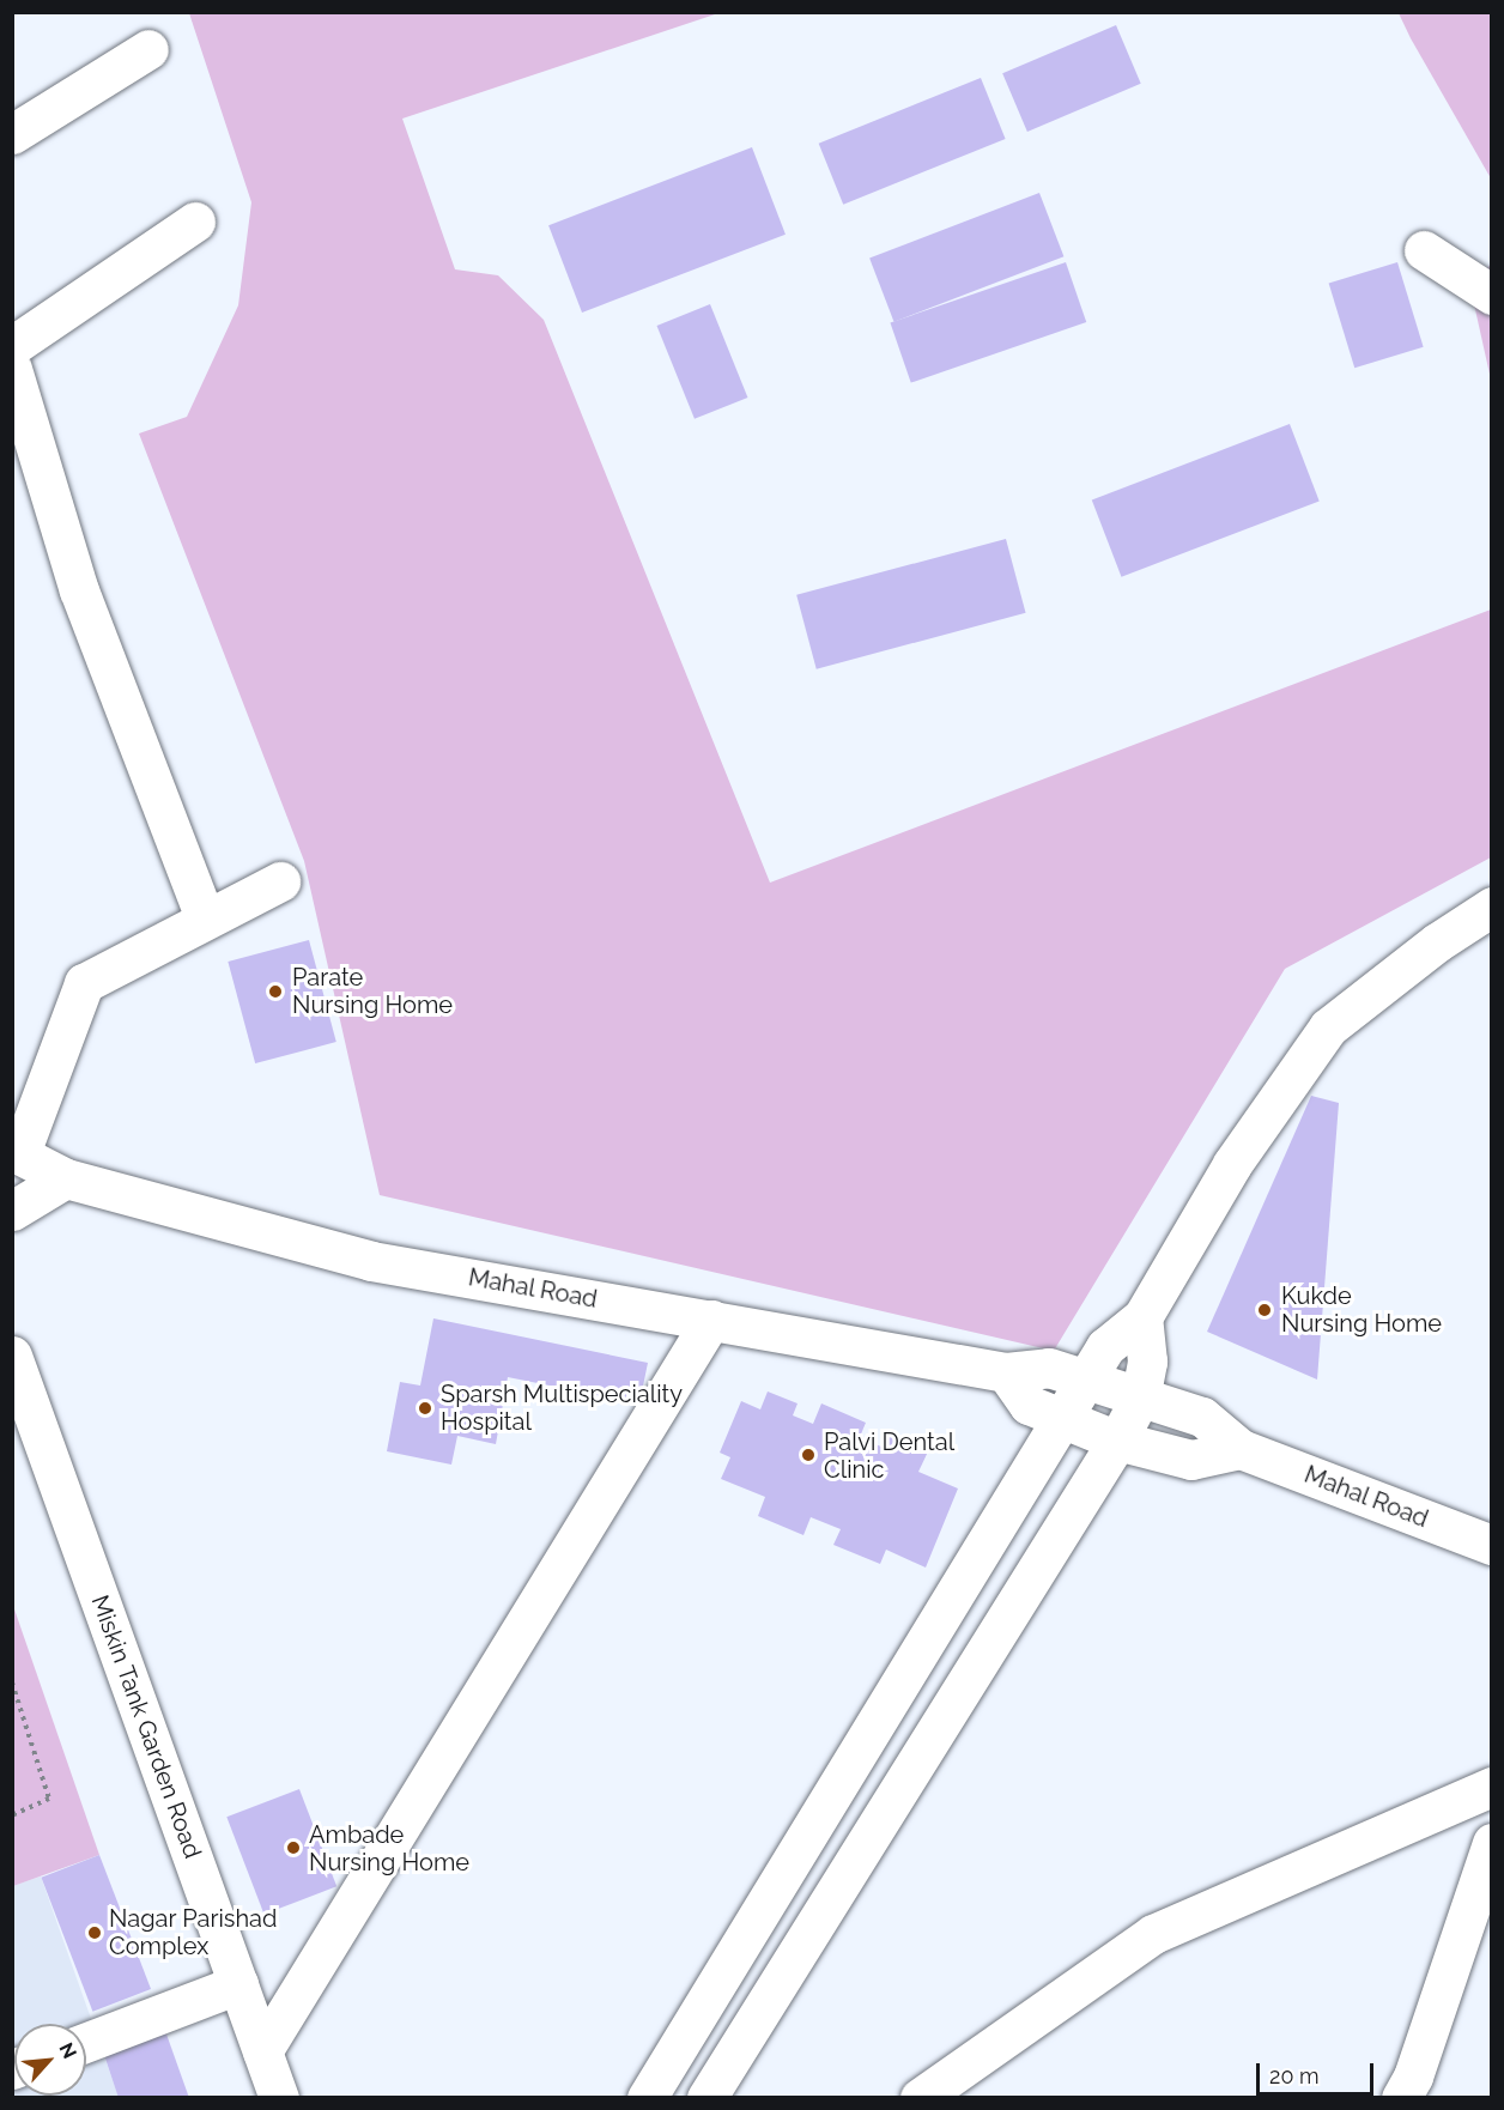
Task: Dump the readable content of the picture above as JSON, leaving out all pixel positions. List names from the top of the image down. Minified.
{"streets":{"street":["Mahal Road","Miskin Tank Garden Road"]},"places":["Parate Nursing Home","Kukde Nursing Home","Sparsh Multispeciality Hospital","Palvi Dental Clinic","Ambade Nursing Home","Nagar Parishad Complex"],"scale_bar":"20 m","north":"top right"}
